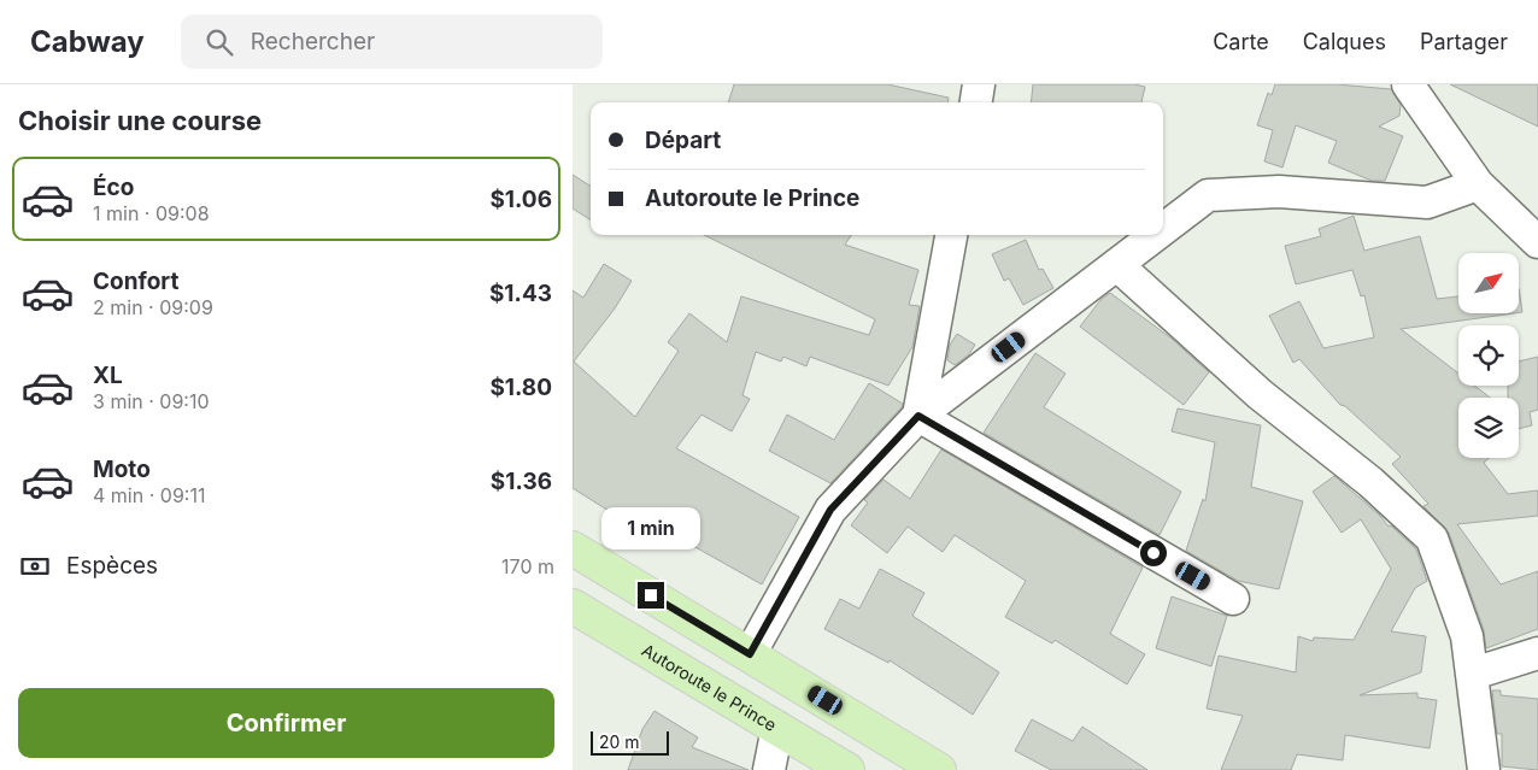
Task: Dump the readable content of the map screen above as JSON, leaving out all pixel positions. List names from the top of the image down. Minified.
{"streets":{"main road":["Autoroute le Prince"]},"scale_bar":"20 m","north":"top right","page":{"header":"Cabway","search":"Rechercher","nav":["Carte","Calques","Partager"],"heading":"Choisir une course","banner":["Départ","Autoroute le Prince"],"list":[{"name":"Éco","note":"1 min · 09:08","value":"$1.06"},{"name":"Confort","note":"2 min · 09:09","value":"$1.43"},{"name":"XL","note":"3 min · 09:10","value":"$1.80"},{"name":"Moto","note":"4 min · 09:11","value":"$1.36"}],"bubble":"1 min","pay":["Espèces","170 m"],"buttons":"Confirmer","scale":"20 m"}}
